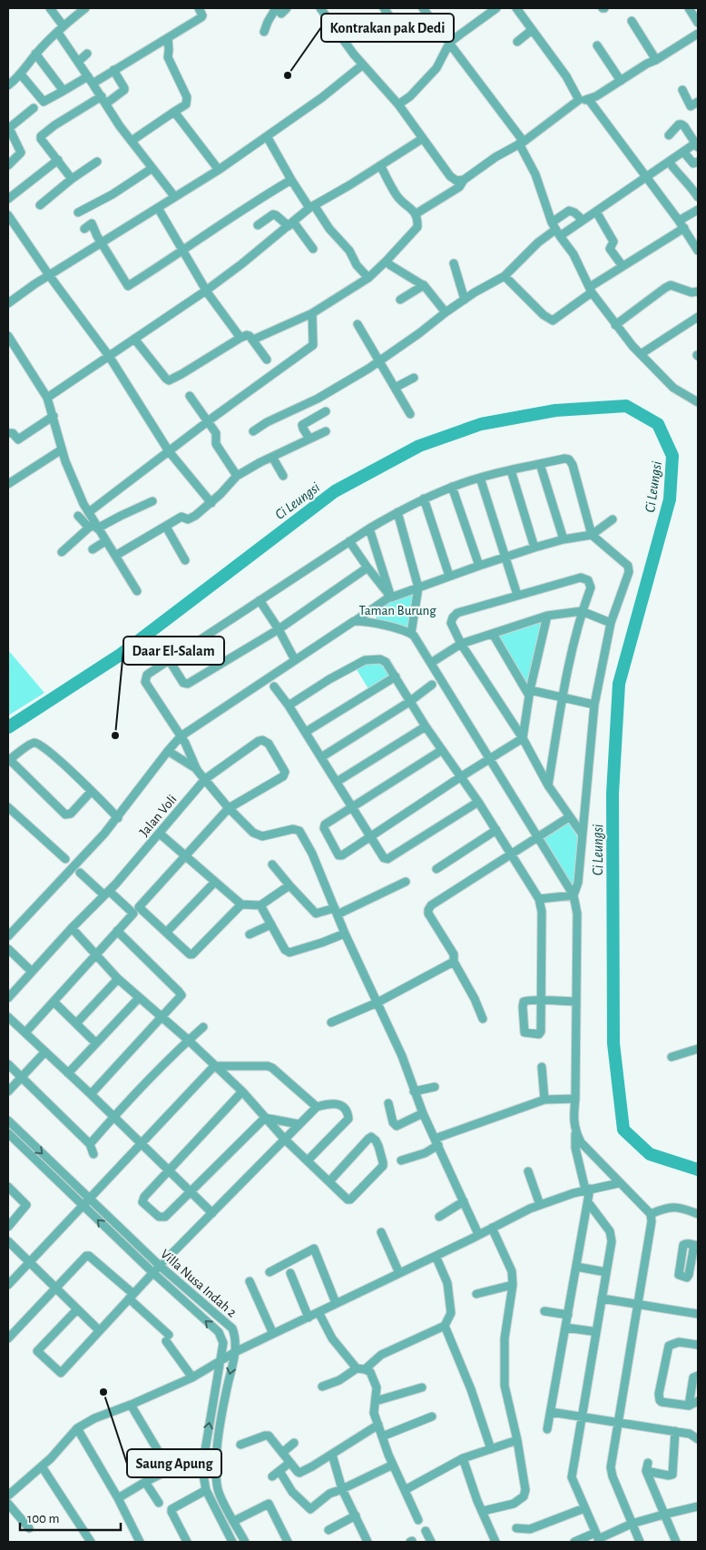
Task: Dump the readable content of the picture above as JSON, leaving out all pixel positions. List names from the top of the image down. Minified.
{"streets":{"street":["Jalan Voli","Villa Nusa Indah 2"]},"water":["Ci Leungsi"],"parks":["Taman Burung"],"places":["Kontrakan pak Dedi","Daar El-Salam","Saung Apung"],"scale_bar":"100 m"}
